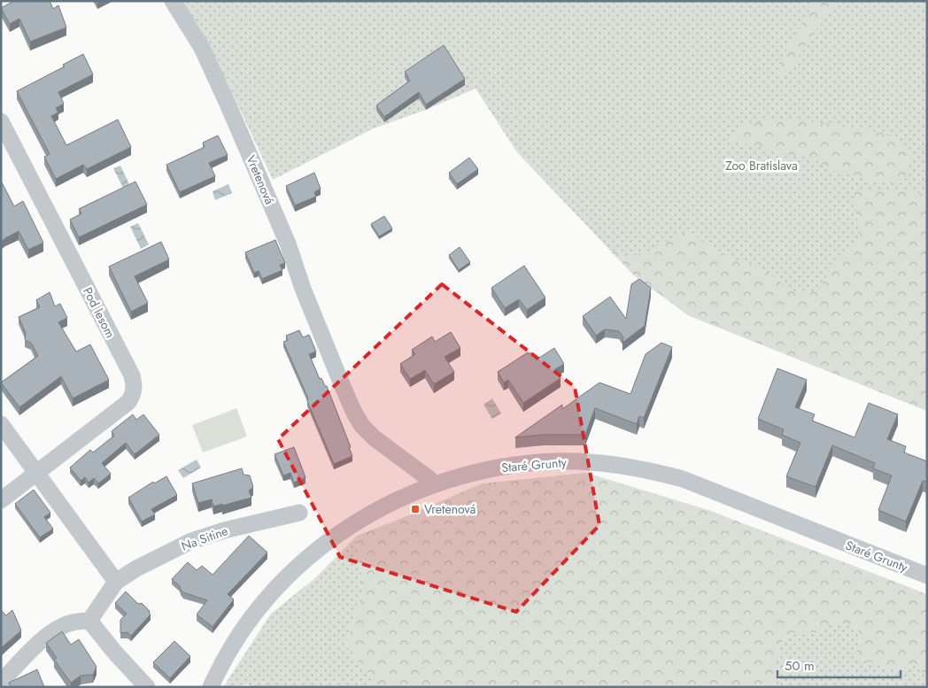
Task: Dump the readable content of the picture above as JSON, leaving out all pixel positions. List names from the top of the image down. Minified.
{"streets":{"street":["Vretenová","Pod lesom","Staré Grunty","Na Sitine"]},"crossings":[["Vretenová","Staré Grunty"]],"parks":["Zoo Bratislava"],"places":{"transit":["Vretenová"]},"scale_bar":"50 m"}
